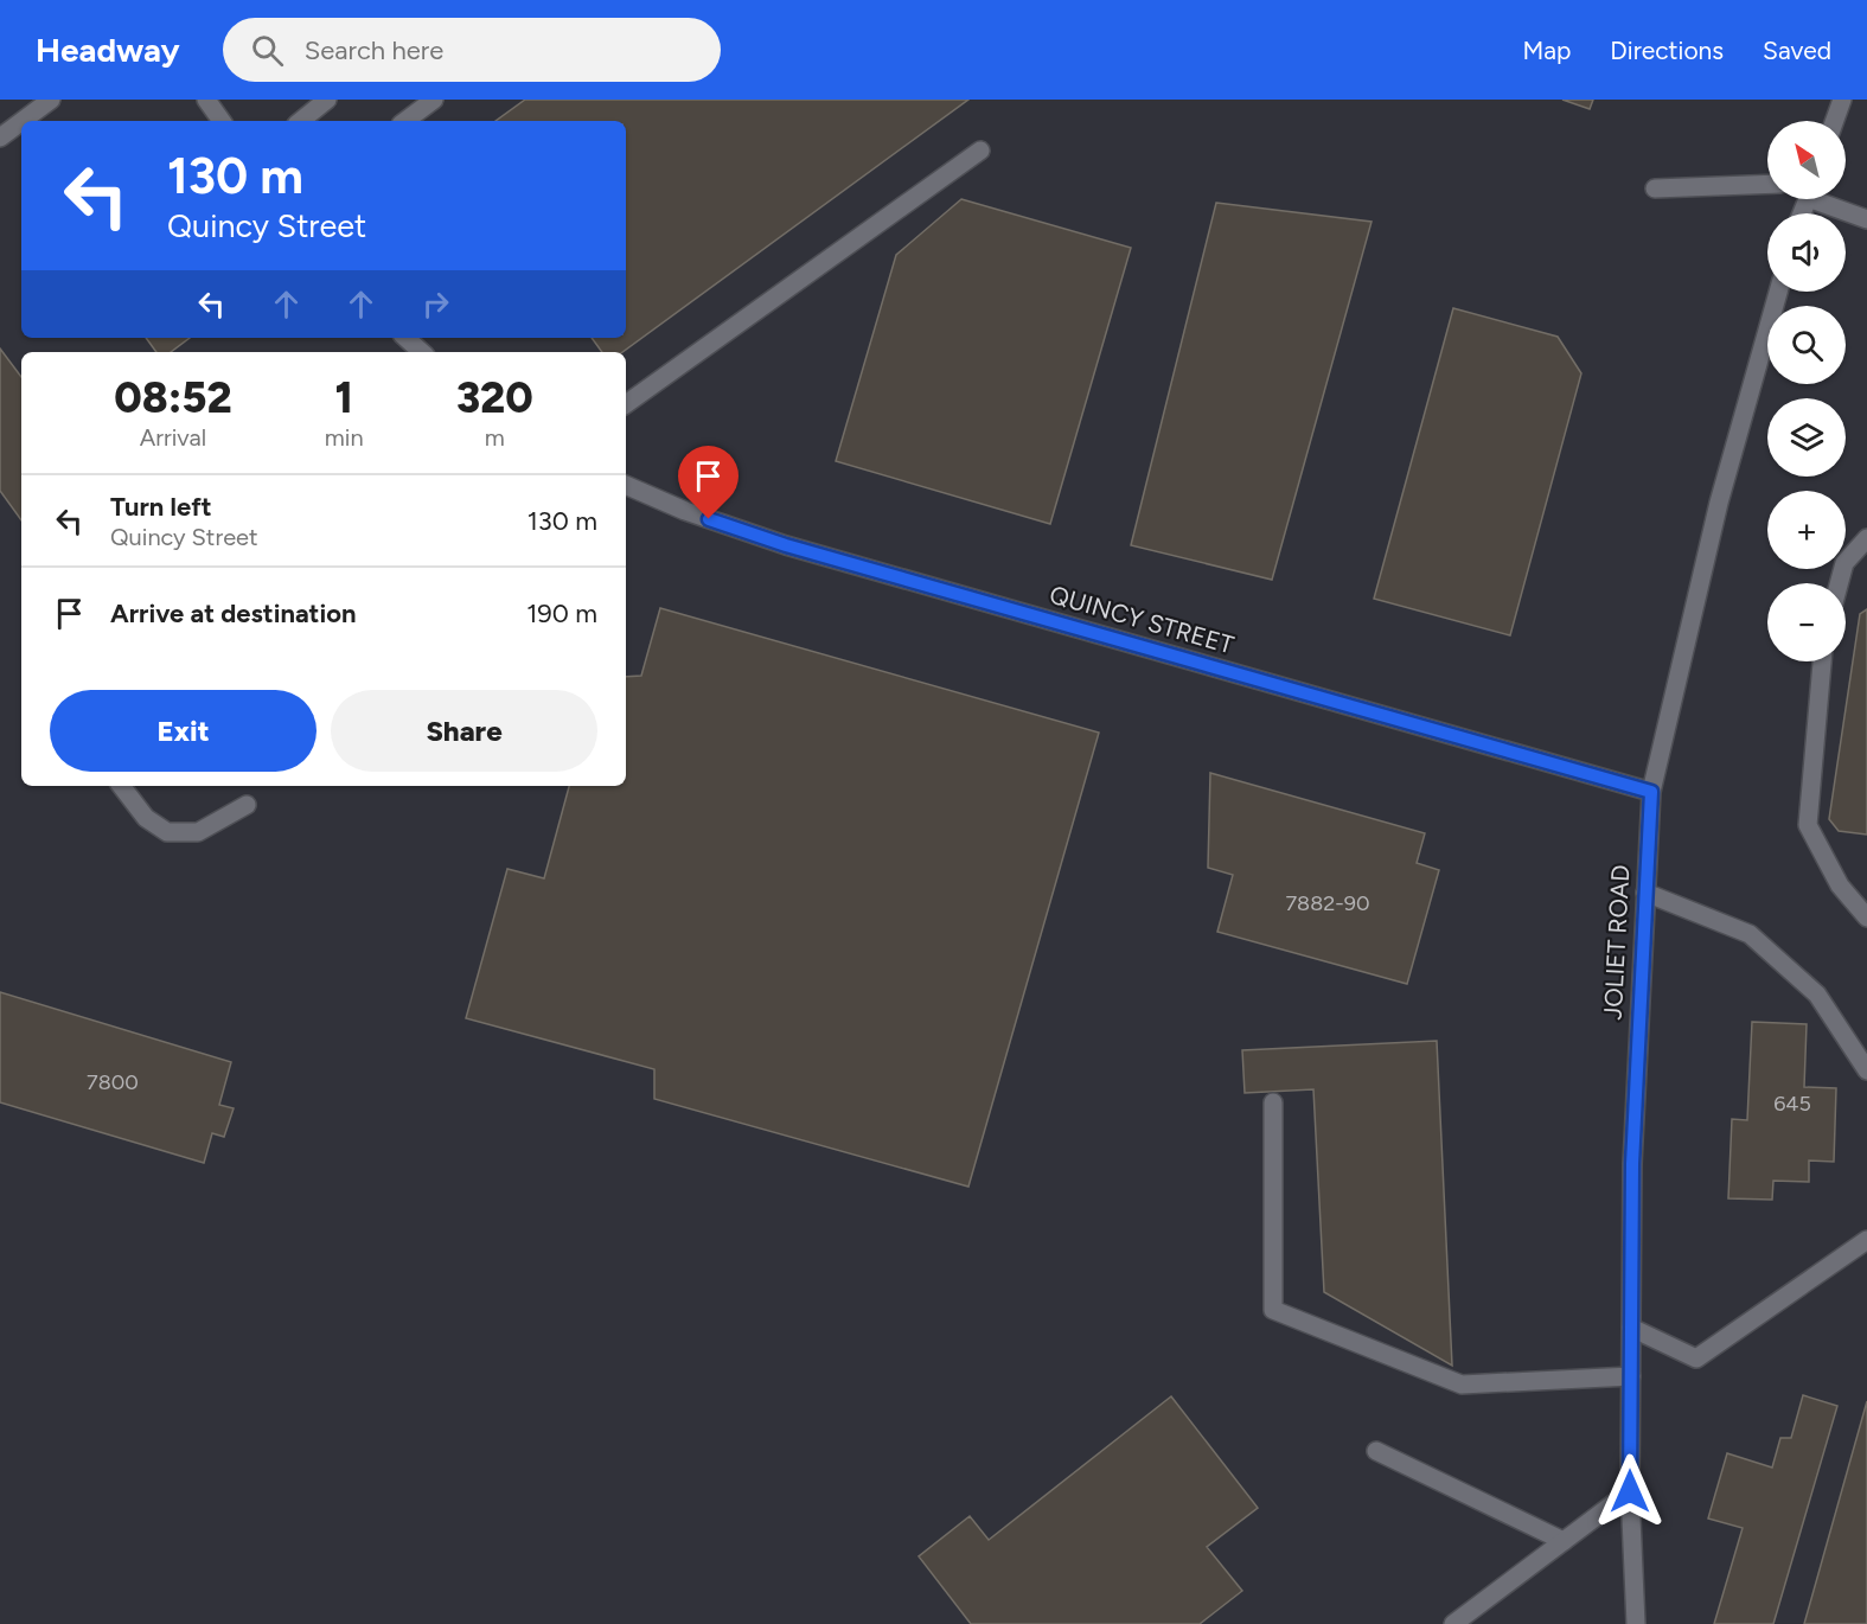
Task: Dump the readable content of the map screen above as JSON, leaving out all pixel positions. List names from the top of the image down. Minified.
{"streets":{"street":["QUINCY STREET","JOLIET ROAD"]},"crossings":[["QUINCY STREET","JOLIET ROAD"]],"house_numbers":["7882-90","7800","645"],"north":"top left","page":{"header":"Headway","search":"Search here","nav":["Map","Directions","Saved"],"map_buttons":["+","−"],"turn":["130 m","Quincy Street"],"eta":["08:52","Arrival","1","min","320","m"],"list":[{"name":"Turn left","note":"Quincy Street","value":"130 m"},{"name":"Arrive at destination","value":"190 m"}],"buttons":["Exit","Share"]}}
